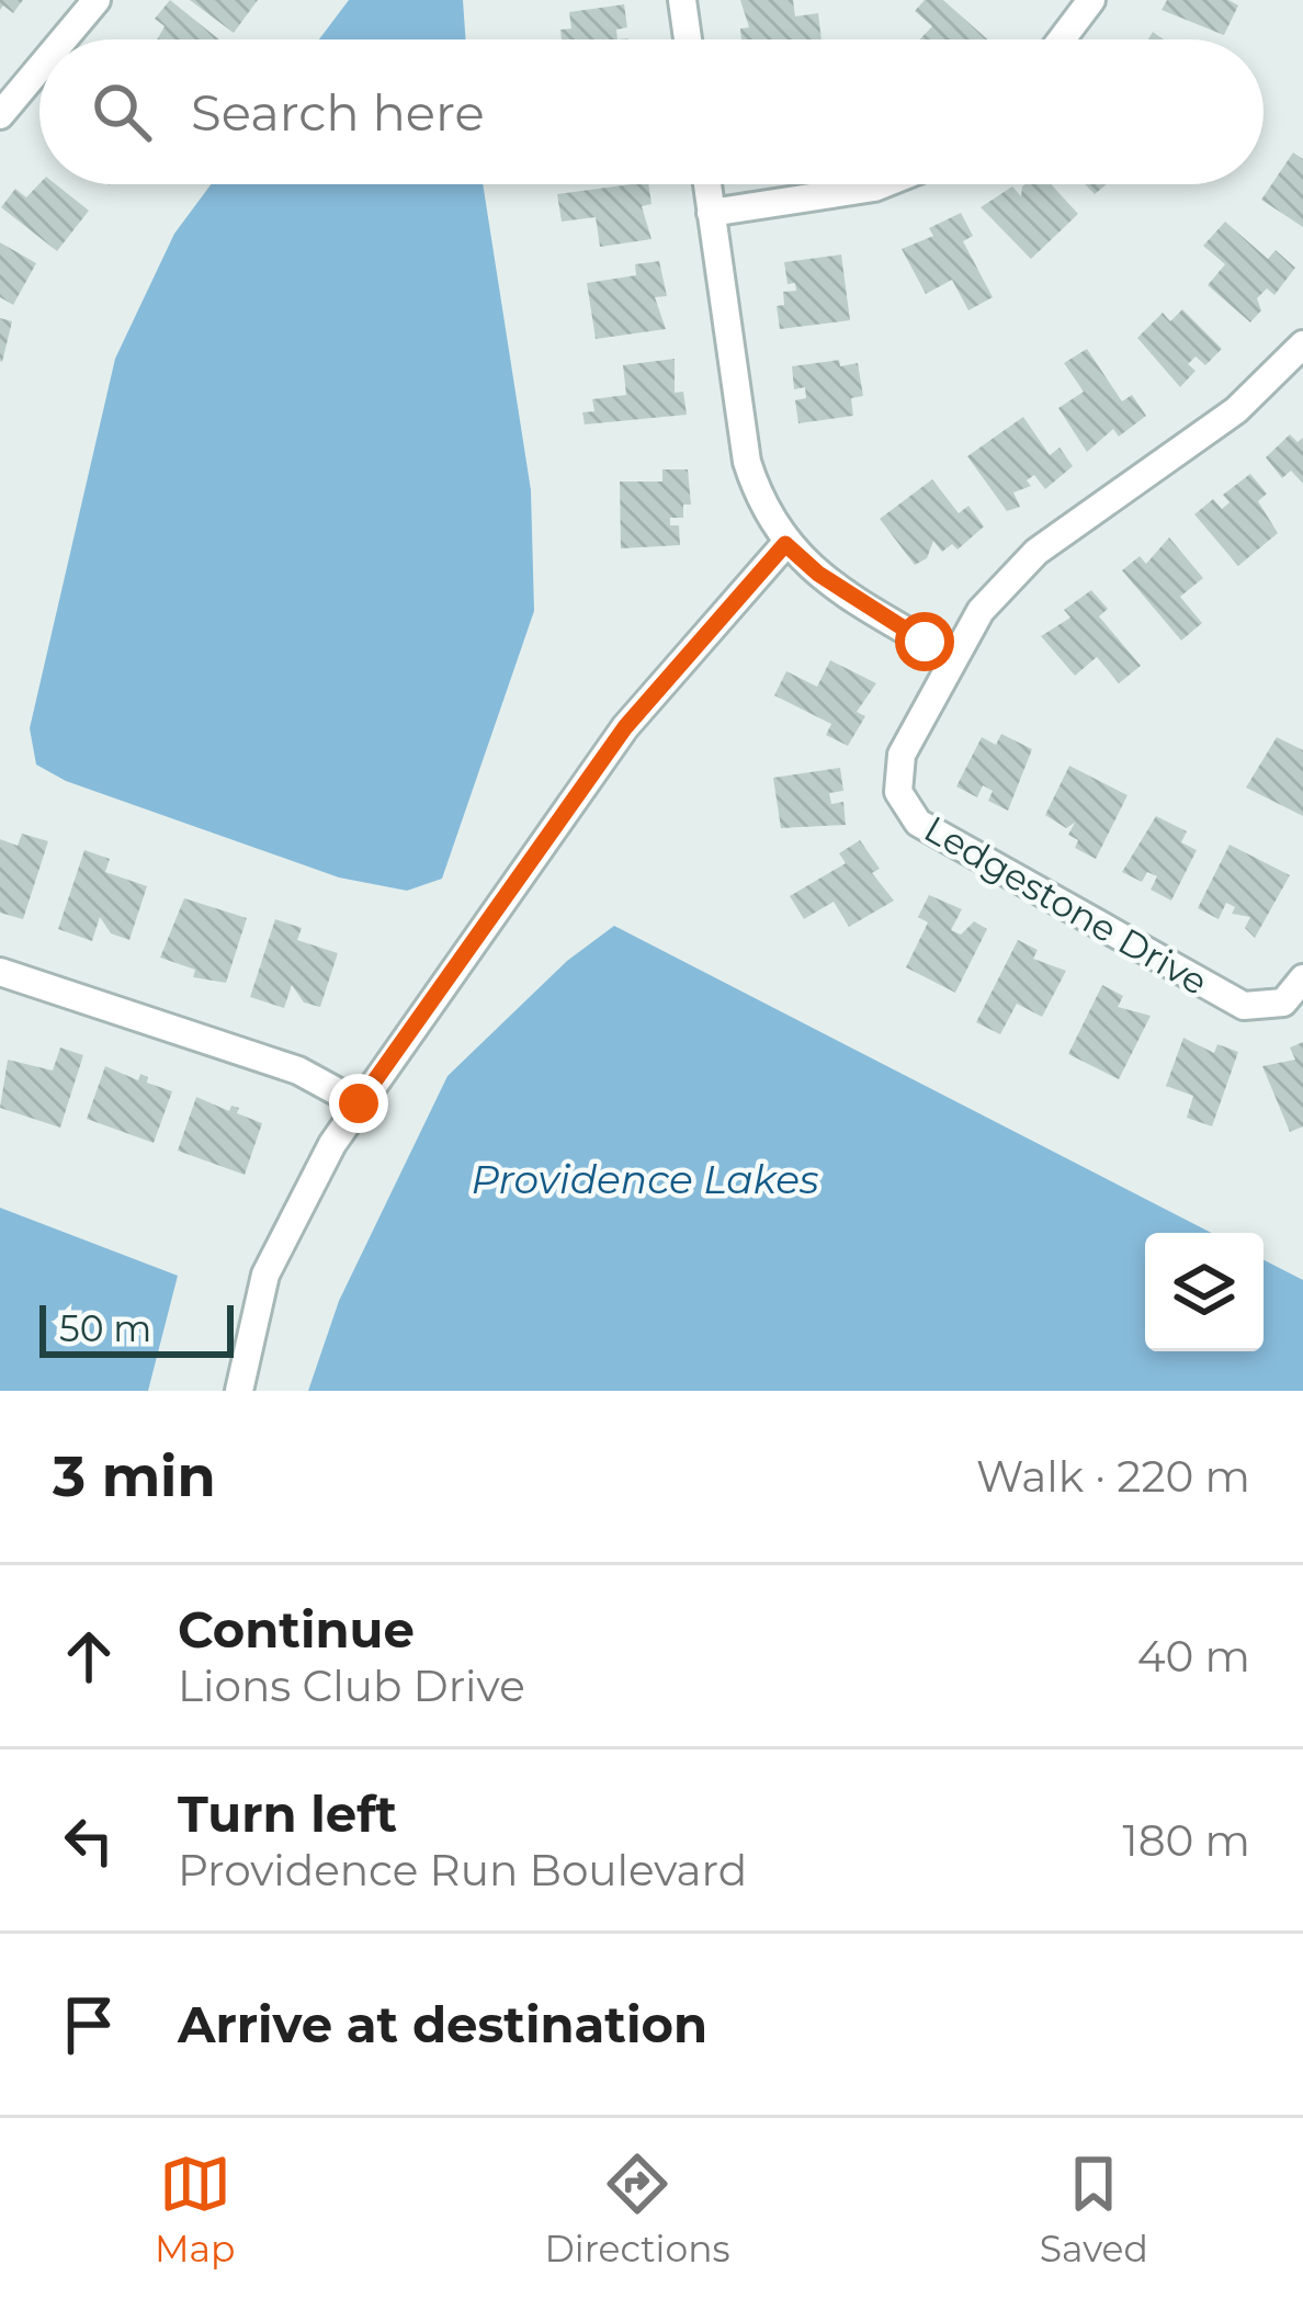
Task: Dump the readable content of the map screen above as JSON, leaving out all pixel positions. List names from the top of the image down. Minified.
{"streets":{"street":["Ledgestone Drive"]},"water":["Providence Lakes"],"scale_bar":"50 m","page":{"search":"Search here","scale":"50 m","heading":["3 min","Walk · 220 m"],"list":[["Continue","Lions Club Drive","40 m"],["Turn left","Providence Run Boulevard","180 m"],"Arrive at destination"],"nav":["Map","Directions","Saved"]}}
